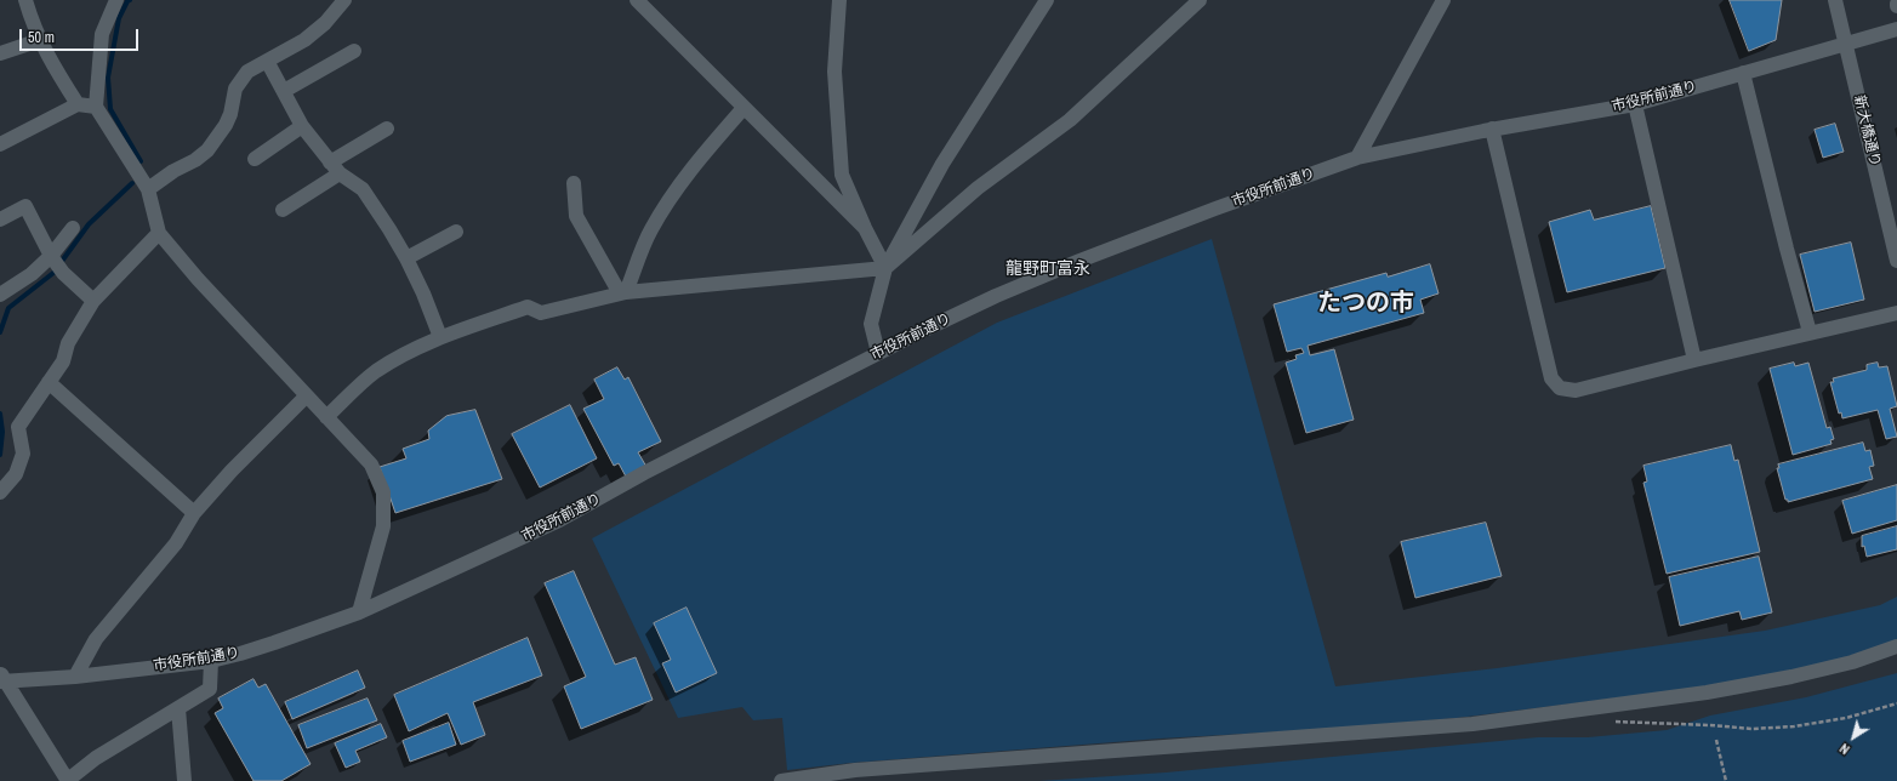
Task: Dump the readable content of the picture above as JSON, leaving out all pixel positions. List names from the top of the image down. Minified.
{"streets":{"street":["市役所前通り","新大橋通り"]},"crossings":[["市役所前通り","新大橋通り"]],"districts":["龍野町富永","たつの市"],"scale_bar":"50 m","north":"bottom left"}
